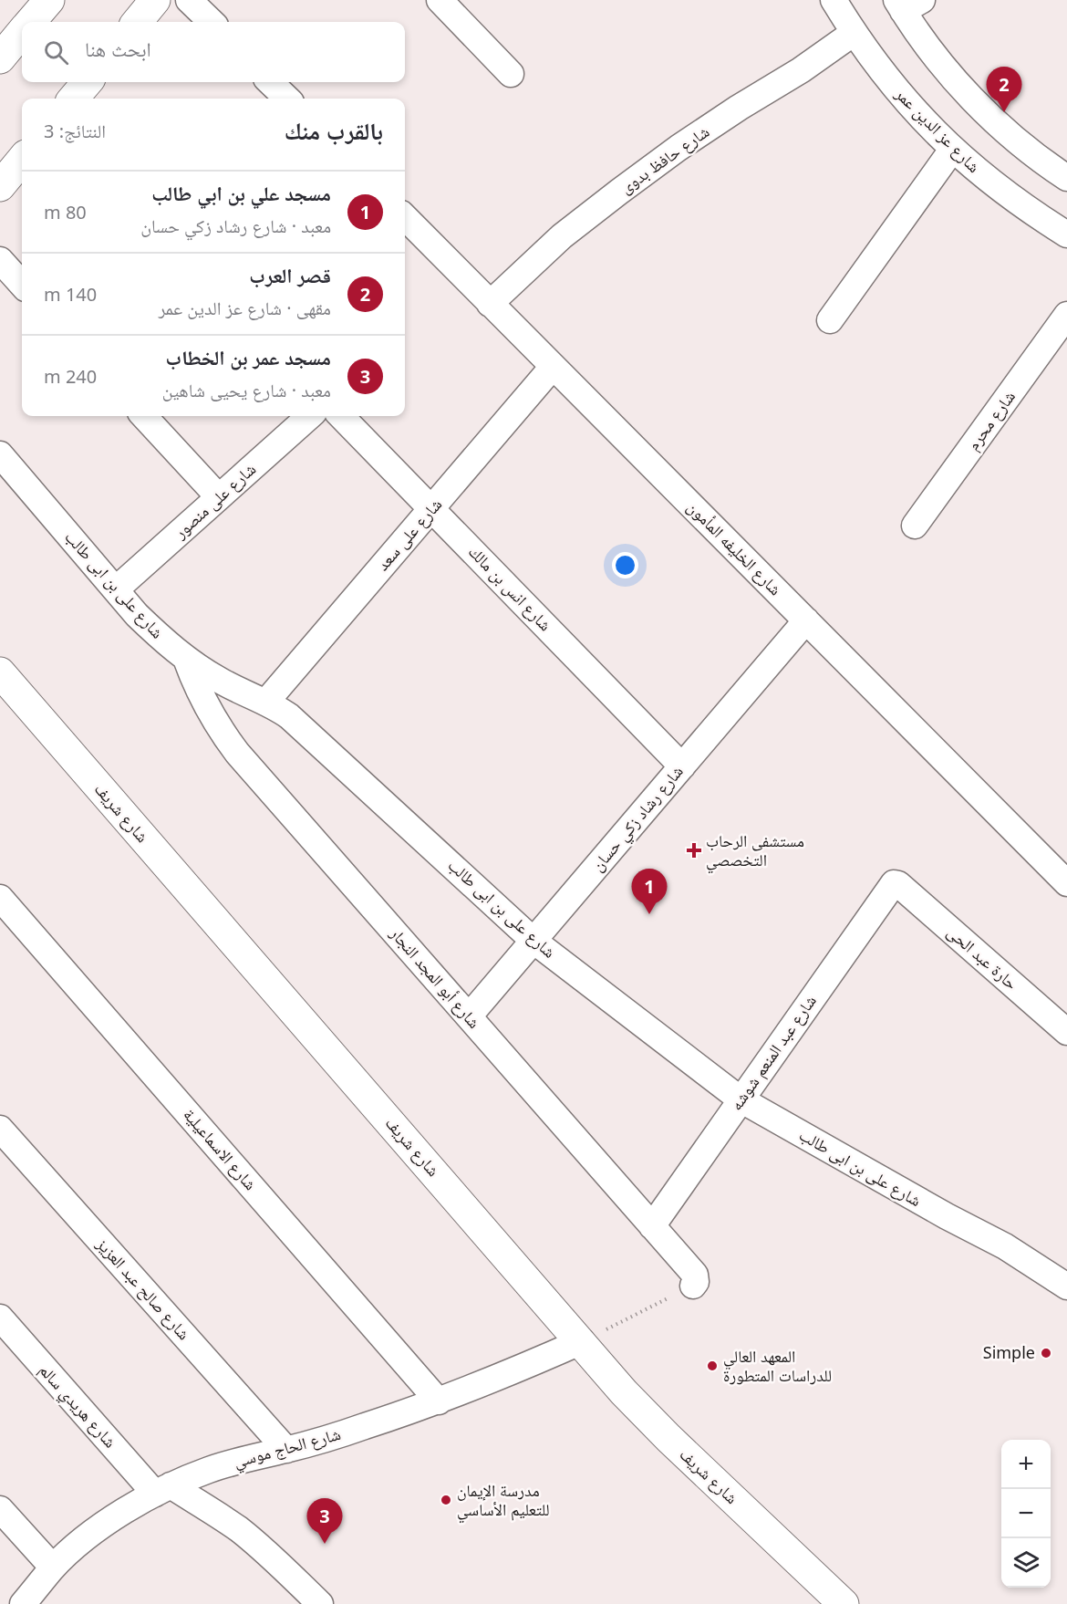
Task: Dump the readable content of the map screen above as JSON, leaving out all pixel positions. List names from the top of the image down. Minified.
{"streets":{"street":["شارع عز الدين عمر","شارع حافظ بدوى","شارع محرم","شارع على منصور","شارع على سعد","شارع الخليفه المأمون","شارع على بن ابى طالب","شارع انس بن مالك","شارع شريف","شارع رشاد زكي حسان","حارة عبد الحى","شارع أبو المجد النجار","شارع عبد المنعم شوشه","شارع الاسماعيلية","شارع صالح عبد العزيز","شارع هريدي سالم","شارع الحاج موسي"]},"crossings":[["شارع عز الدين عمر","شارع حافظ بدوى"],["شارع حافظ بدوى","شارع الخليفه المأمون"],["شارع على منصور","شارع على بن ابى طالب"],["شارع على سعد","شارع الخليفه المأمون"],["شارع على سعد","شارع على بن ابى طالب"],["شارع على سعد","شارع انس بن مالك"],["شارع الخليفه المأمون","شارع رشاد زكي حسان"],["شارع على بن ابى طالب","شارع رشاد زكي حسان"],["شارع على بن ابى طالب","شارع أبو المجد النجار"],["شارع على بن ابى طالب","شارع عبد المنعم شوشه"],["شارع انس بن مالك","شارع رشاد زكي حسان"],["شارع شريف","شارع الحاج موسي"],["شارع رشاد زكي حسان","شارع أبو المجد النجار"],["حارة عبد الحى","شارع عبد المنعم شوشه"],["شارع أبو المجد النجار","شارع عبد المنعم شوشه"],["شارع الاسماعيلية","شارع الحاج موسي"],["شارع صالح عبد العزيز","شارع الحاج موسي"],["شارع هريدي سالم","شارع الحاج موسي"]],"places":{"health":["مستشفى الرحاب التخصصي"],"other":["Simple","المعهد العالي للدراسات المتطورة","مدرسة الإيمان للتعليم الأساسي"]},"page":{"search":"ابحث هنا","pins":["2","1","3"],"heading":["بالقرب منك","النتائج: 3"],"list":[{"mark":"1","name":"مسجد علي بن ابي طالب","note":"معبد · شارع رشاد زكي حسان","value":"80 m"},{"mark":"2","name":"قصر العرب","note":"مقهى · شارع عز الدين عمر","value":"140 m"},{"mark":"3","name":"مسجد عمر بن الخطاب","note":"معبد · شارع يحيى شاهين","value":"240 m"}],"map_buttons":["+","−"]}}
